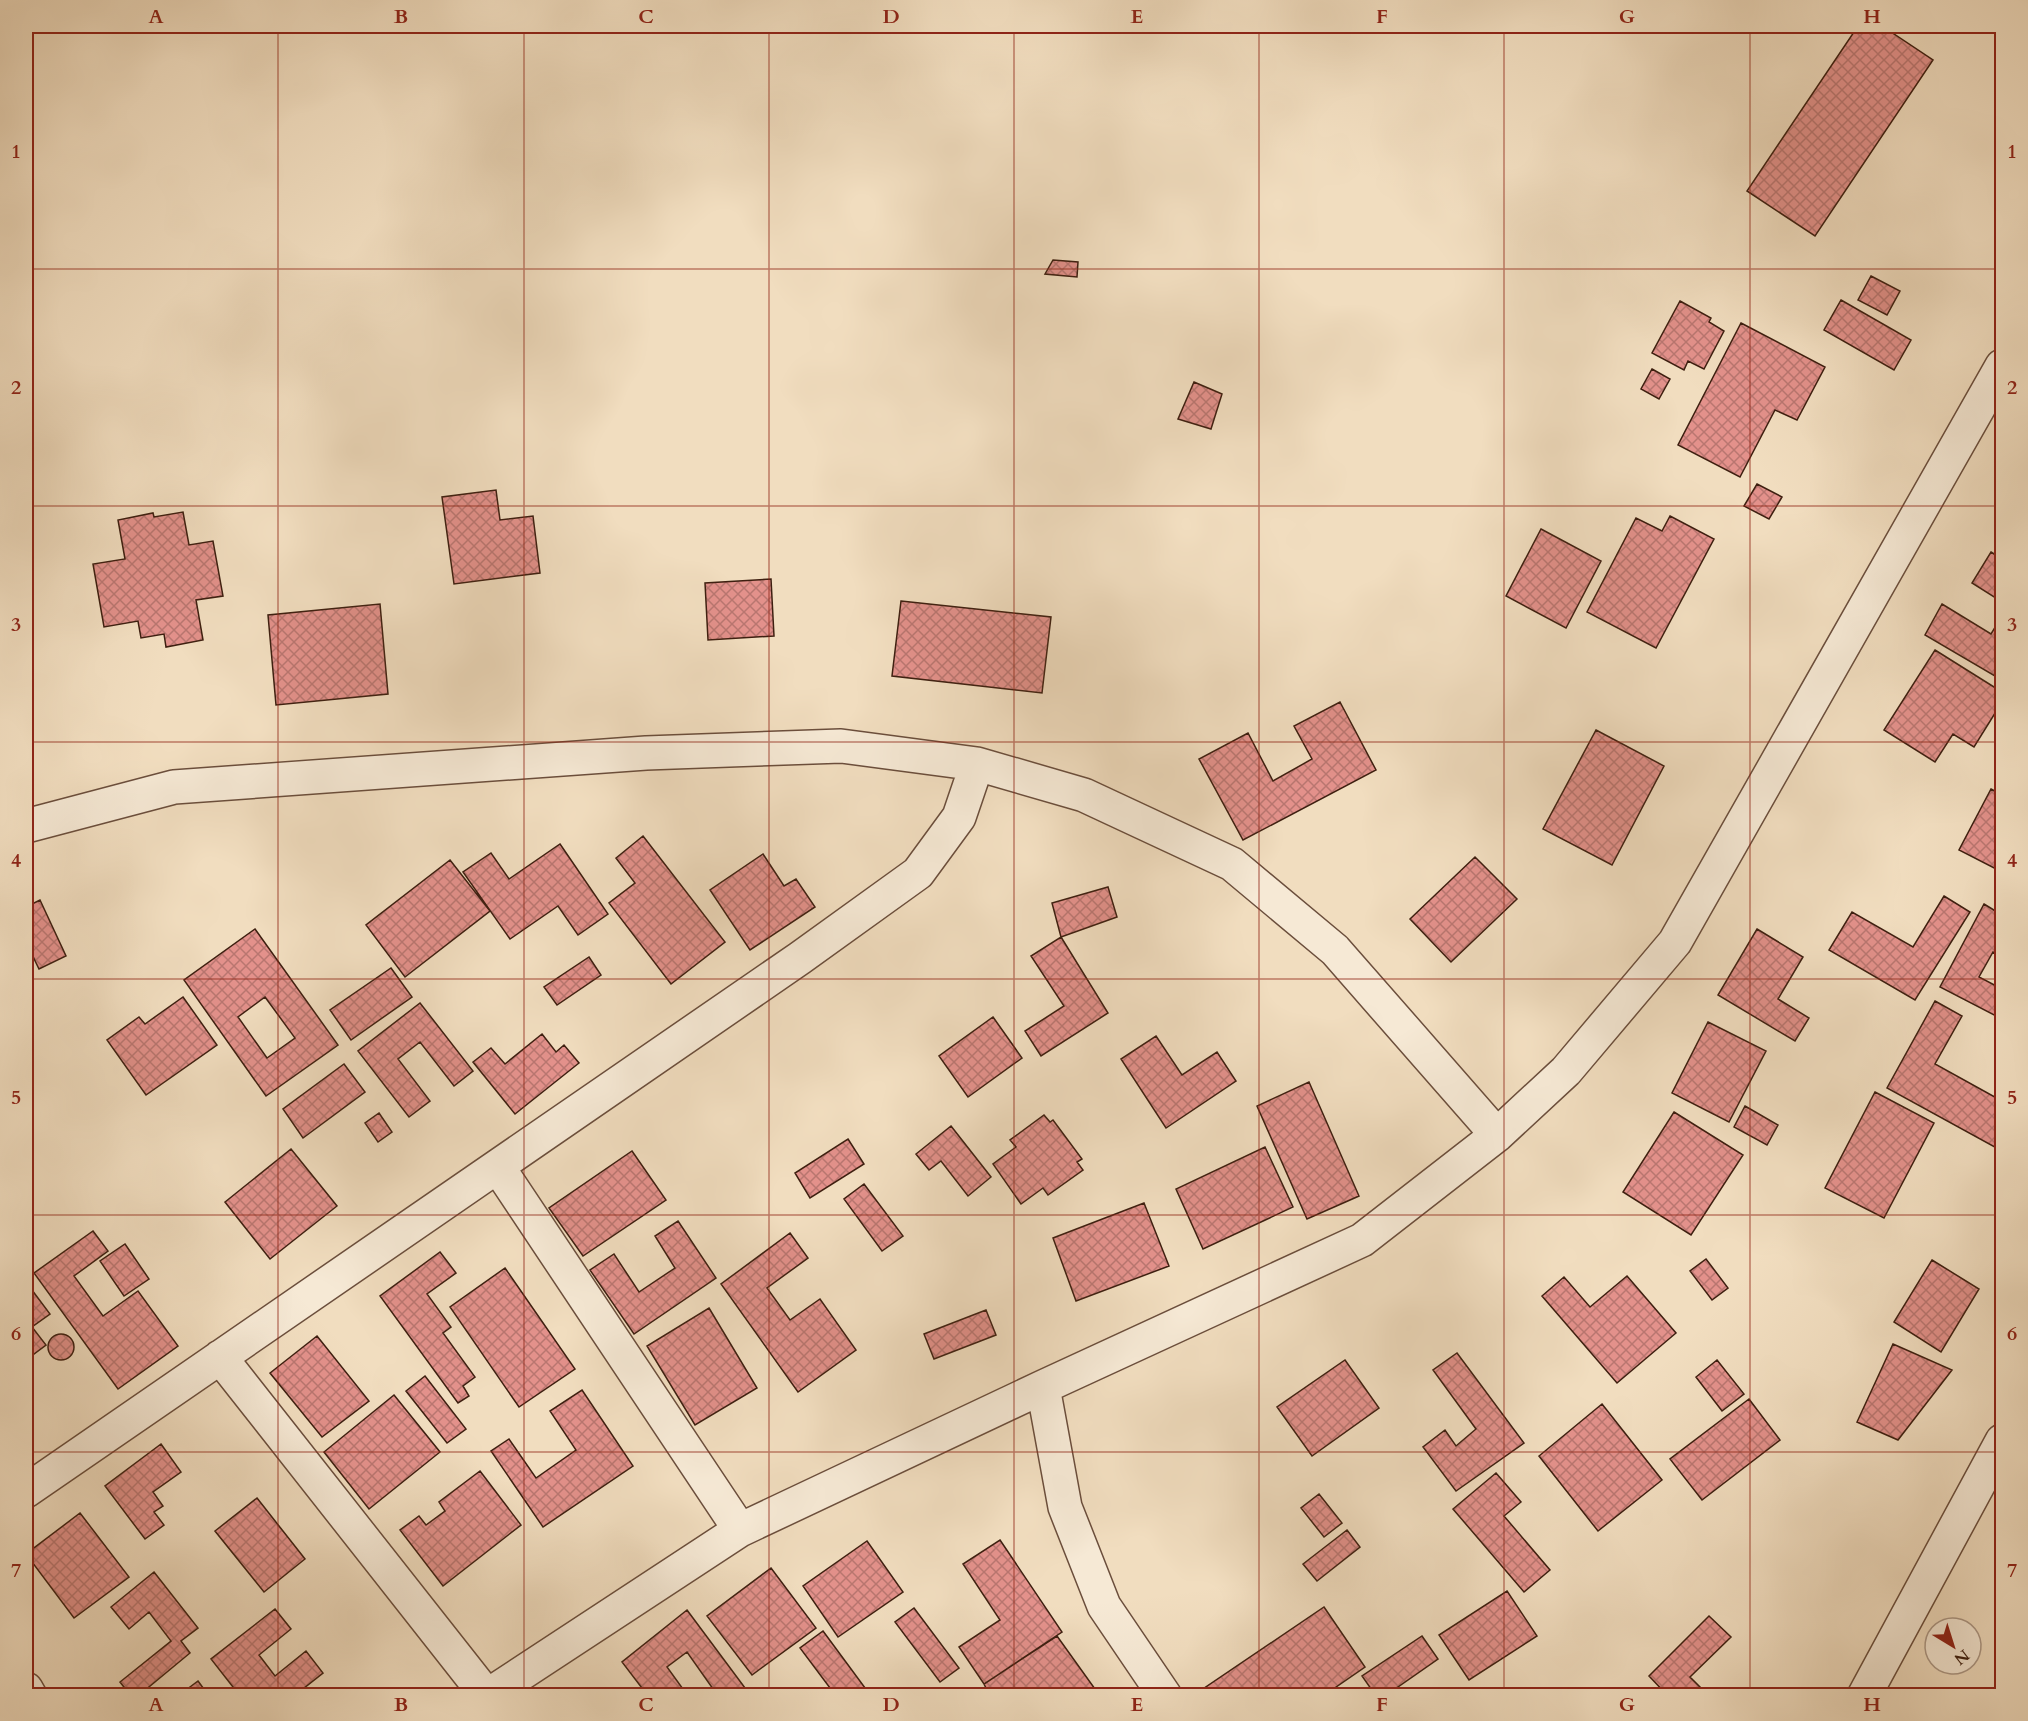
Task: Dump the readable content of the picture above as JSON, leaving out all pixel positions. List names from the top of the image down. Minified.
{"north":"bottom right","grid":{"columns":["A","B","C","D","E","F","G","H"],"rows":["1","2","3","4","5","6","7"]}}
